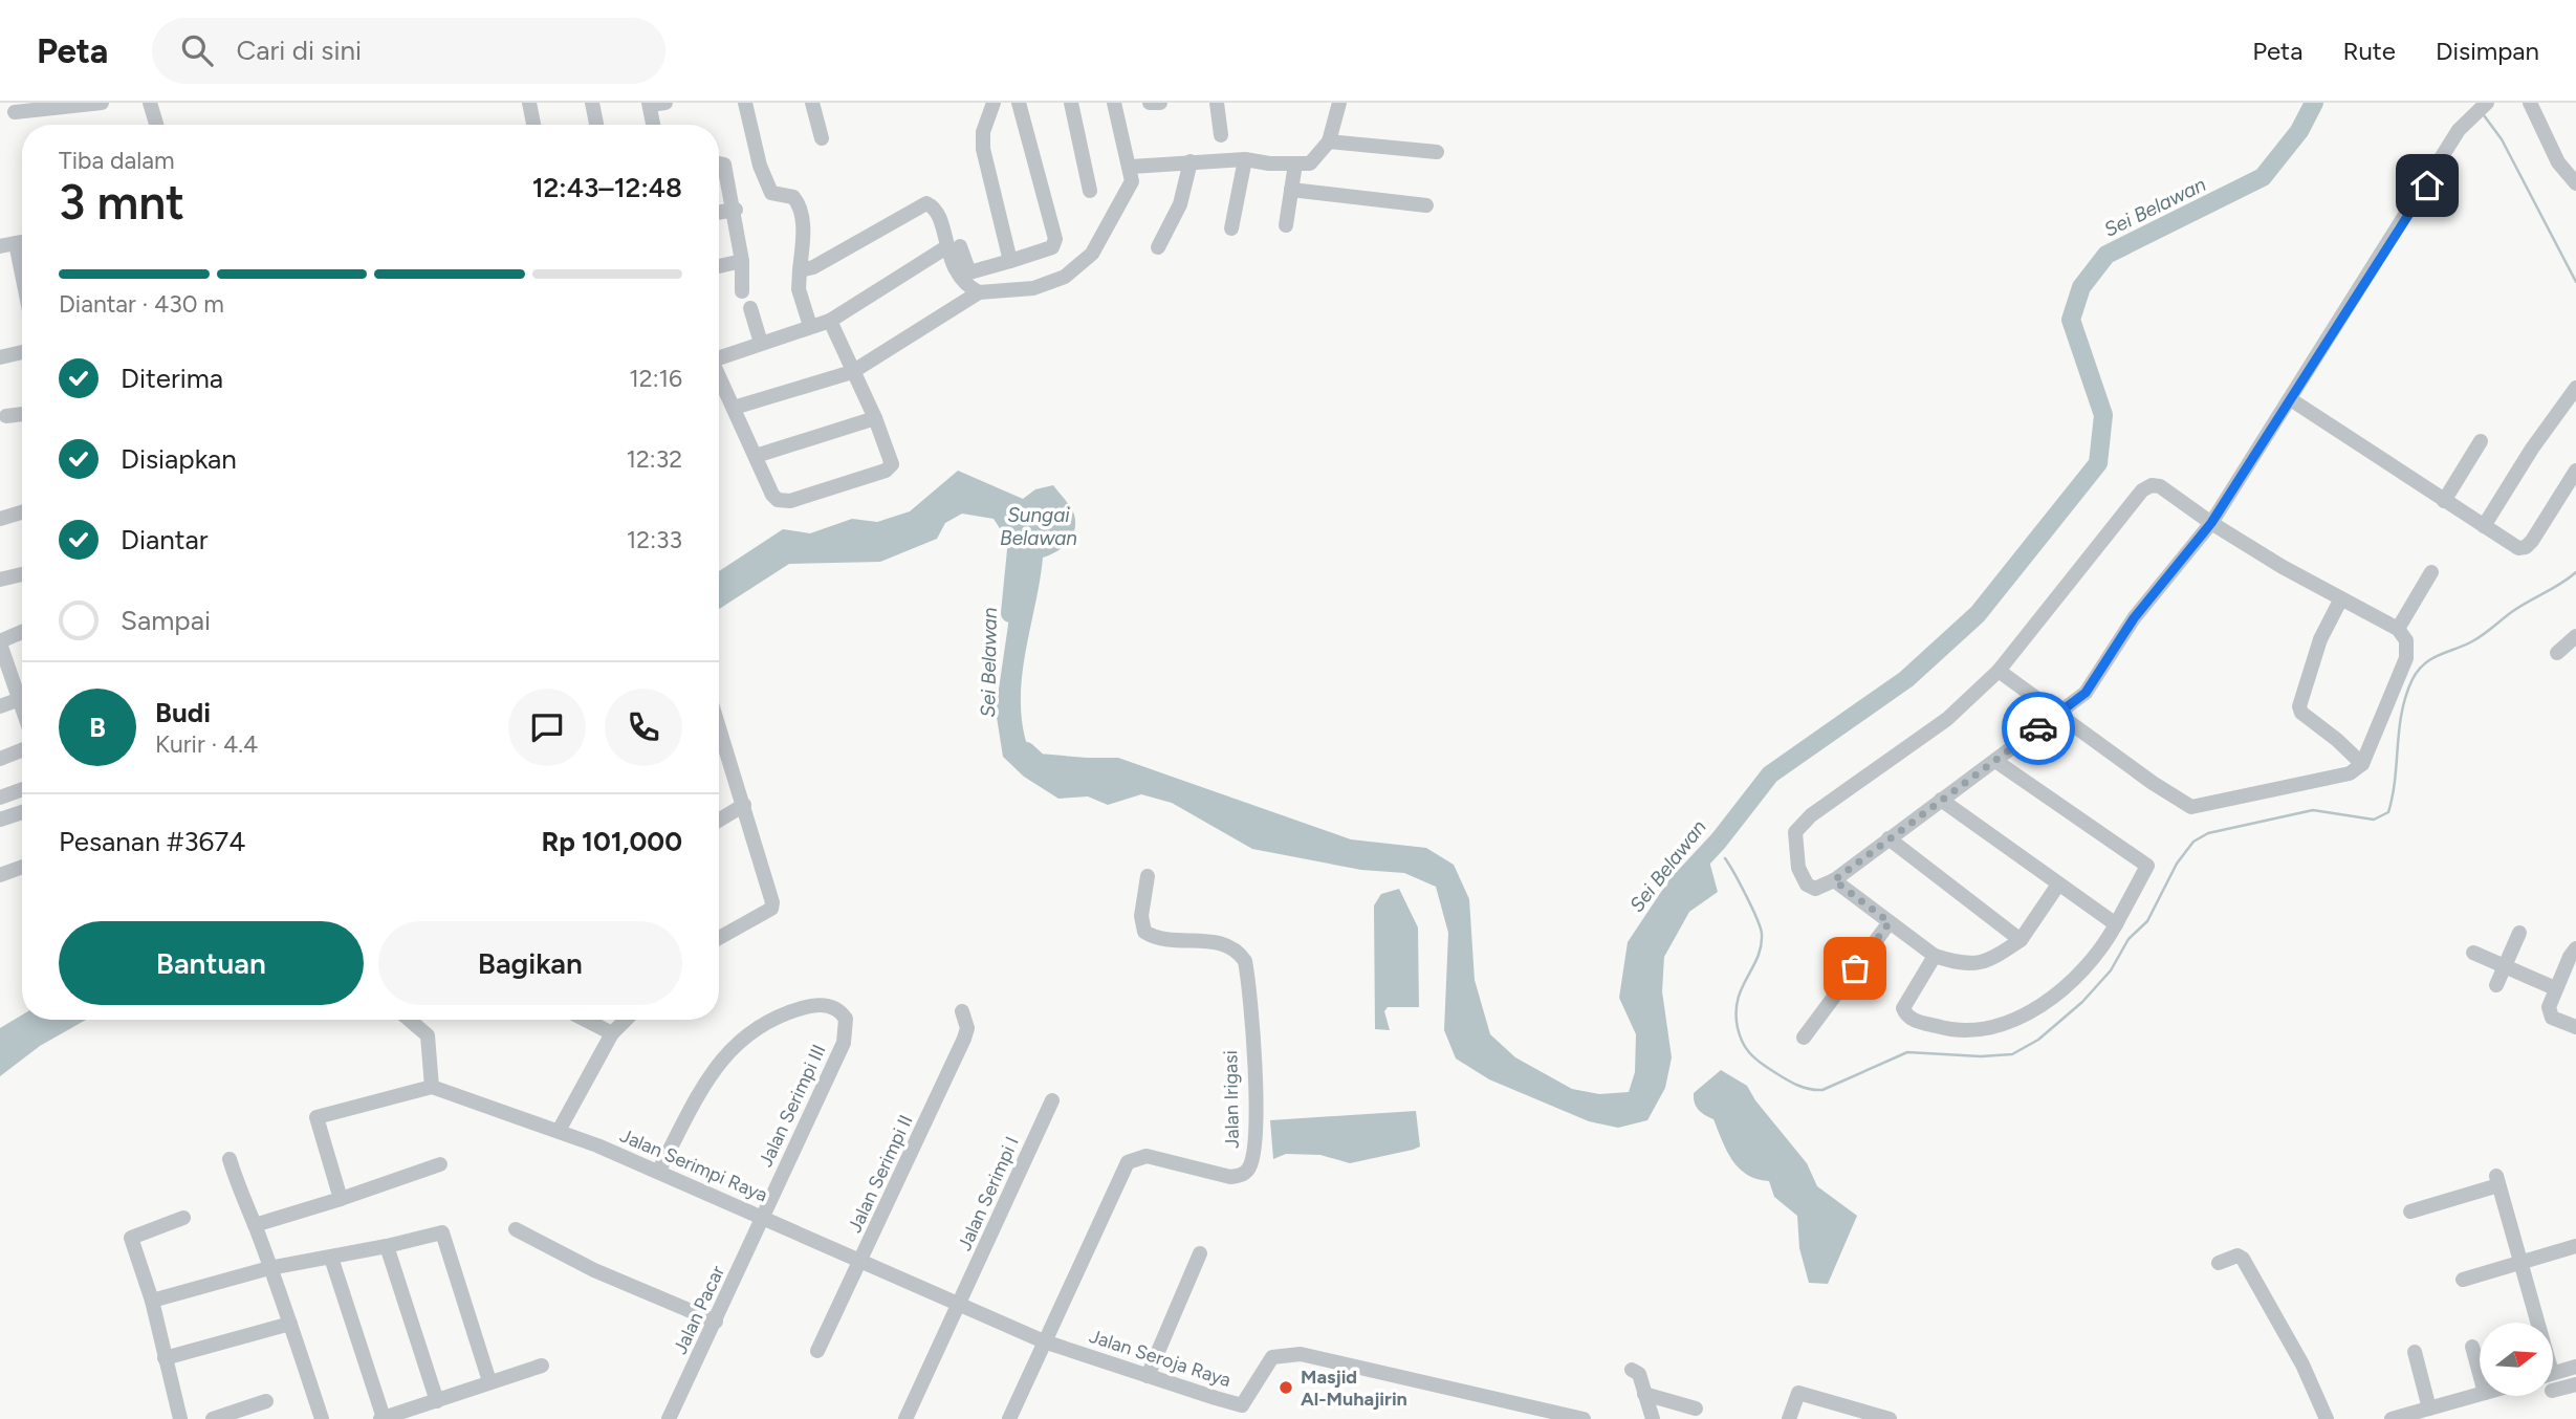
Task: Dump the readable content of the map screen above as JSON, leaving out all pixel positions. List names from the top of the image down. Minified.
{"streets":{"street":["Jalan Irigasi","Jalan Serimpi III","Jalan Serimpi Raya","Jalan Serimpi II","Jalan Serimpi I","Jalan Pacar","Jalan Seroja Raya"]},"crossings":[["Jalan Irigasi","Jalan Serimpi Raya"],["Jalan Irigasi","Jalan Seroja Raya"],["Jalan Serimpi III","Jalan Serimpi Raya"],["Jalan Serimpi III","Jalan Pacar"],["Jalan Serimpi Raya","Jalan Serimpi II"],["Jalan Serimpi Raya","Jalan Serimpi I"],["Jalan Serimpi Raya","Jalan Pacar"],["Jalan Serimpi Raya","Jalan Seroja Raya"]],"water":["Sei Belawan","Sungai Belawan"],"places":["Masjid Al-Muhajirin"],"north":"right","page":{"header":"Peta","search":"Cari di sini","nav":["Peta","Rute","Disimpan"],"heading":["3 mnt","Tiba dalam","12:43–12:48"],"panel":["Budi","Kurir · 4.4","Pesanan #3674","Rp 101,000"],"bar":"Diantar · 430 m","list":[["Diterima","12:16"],["Disiapkan","12:32"],["Diantar","12:33"],"Sampai"],"round":"B","buttons":["Bantuan","Bagikan"]}}
